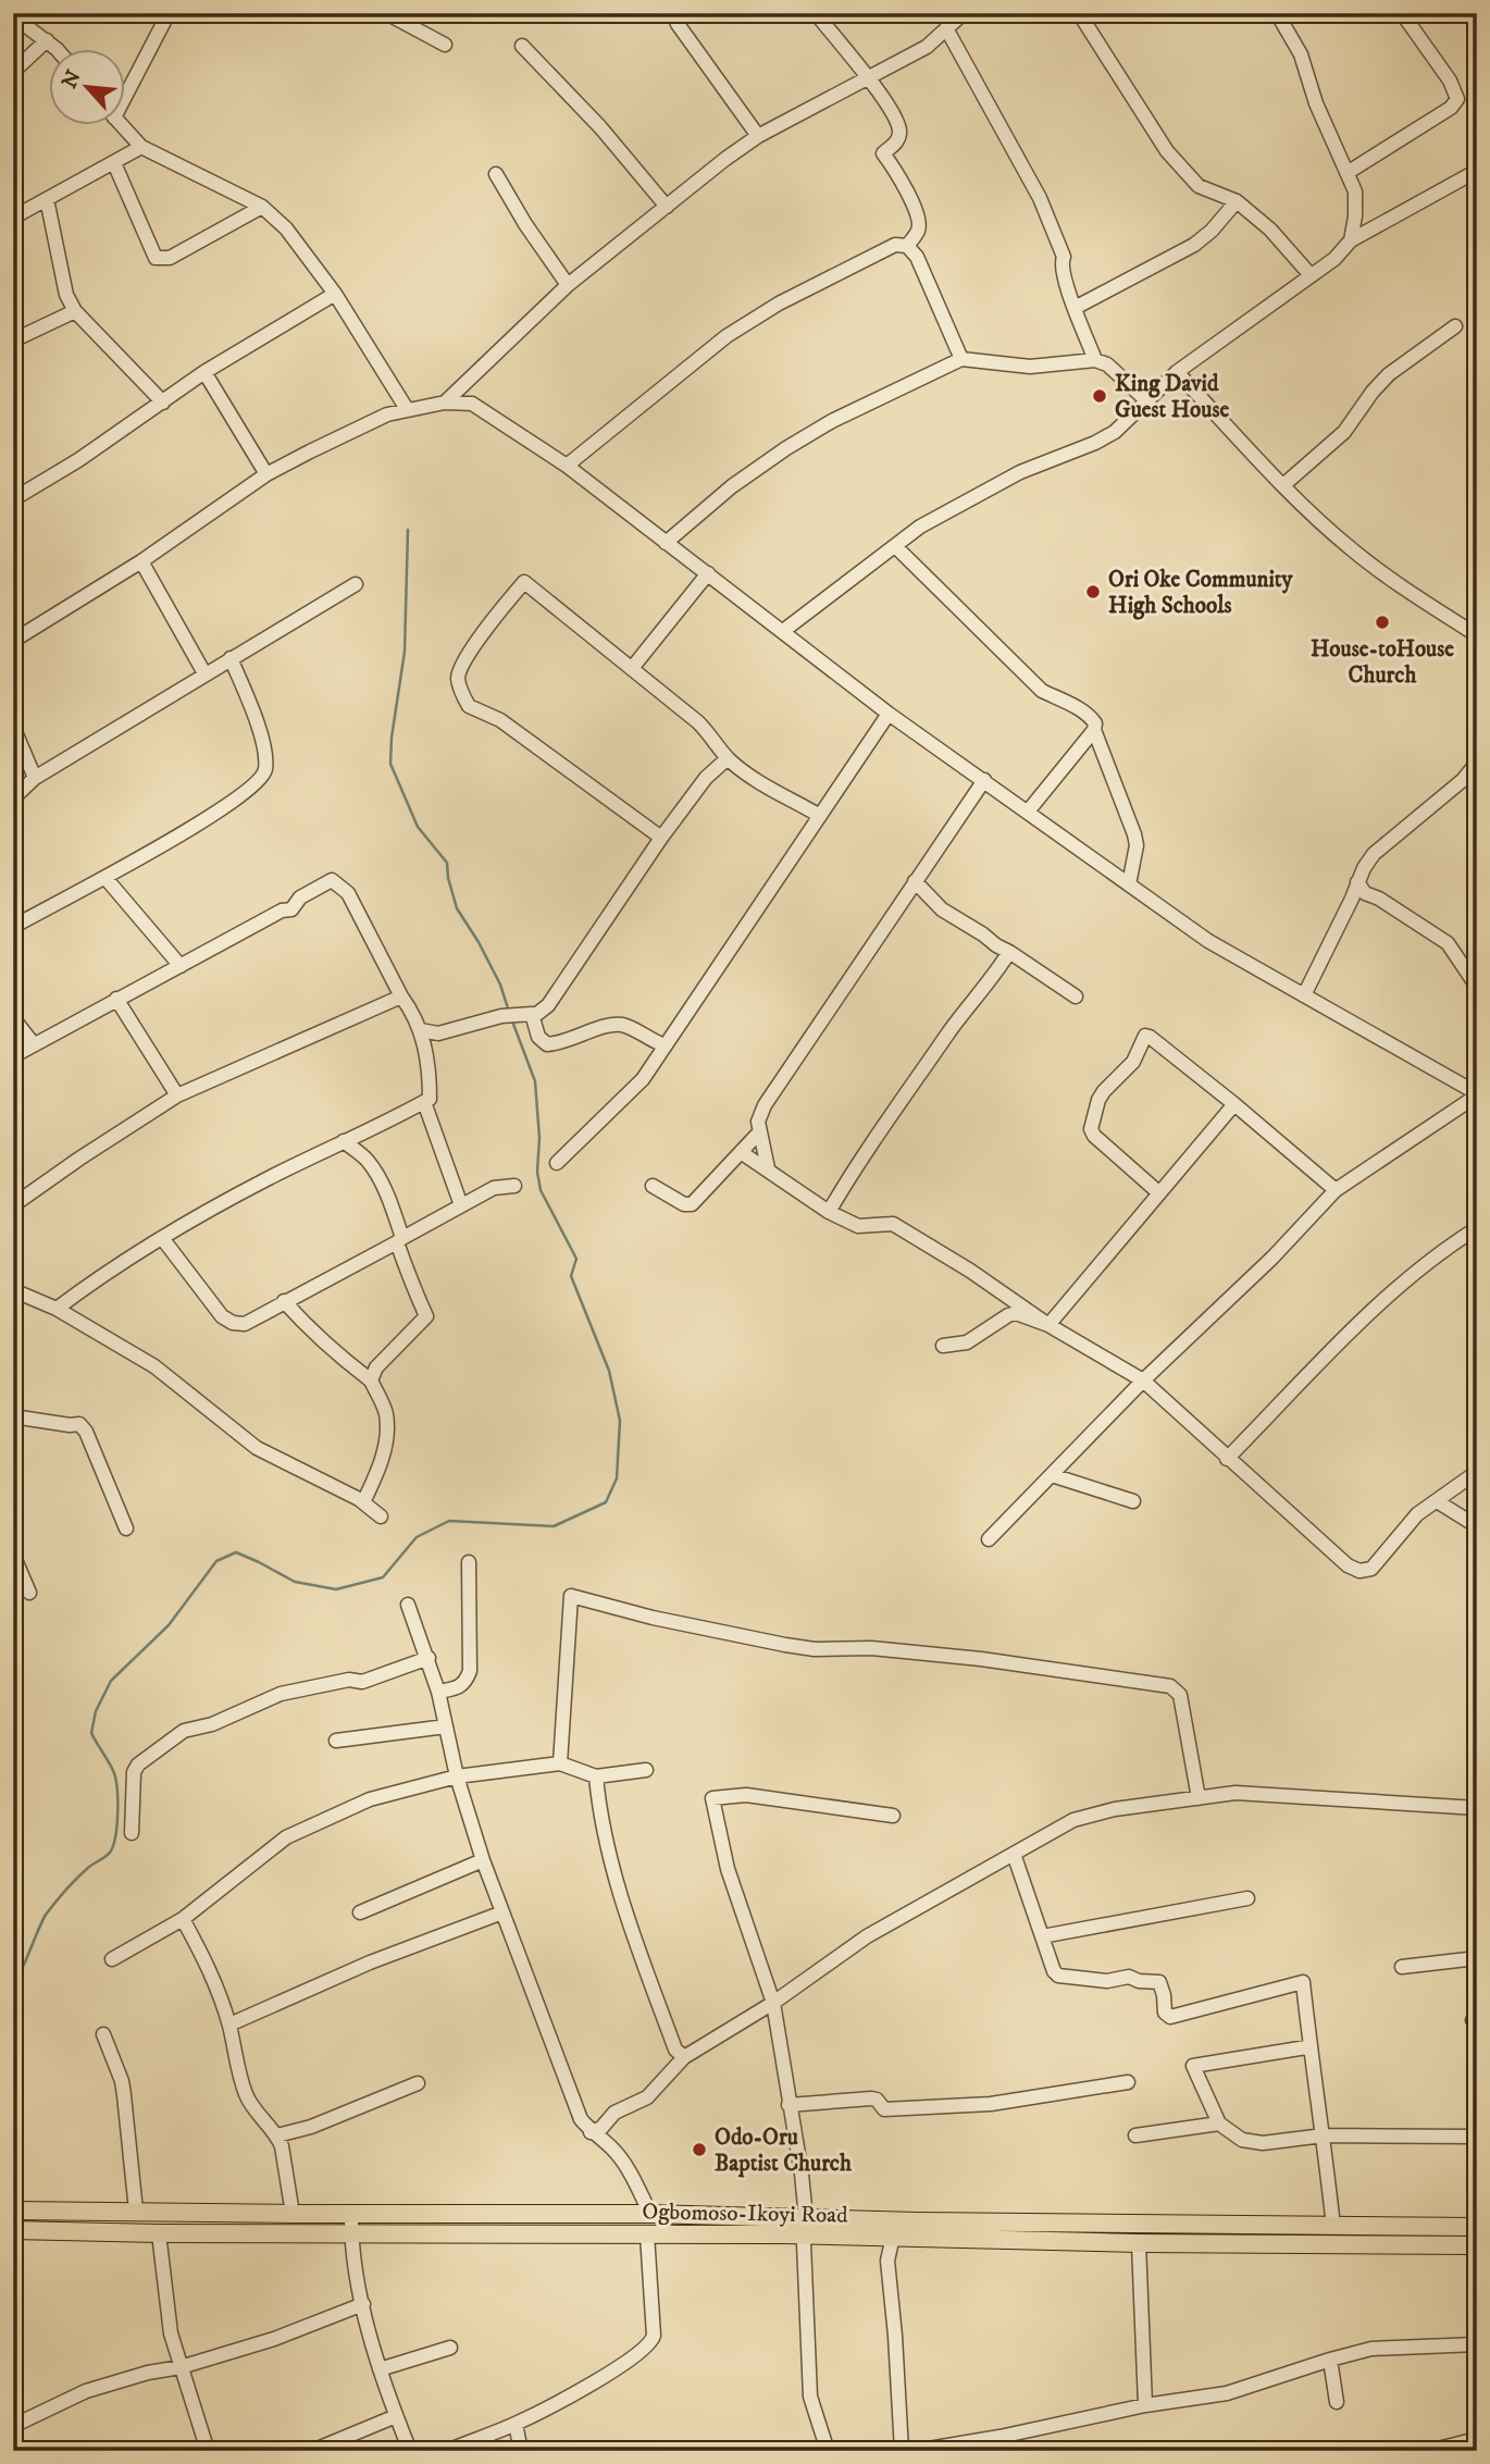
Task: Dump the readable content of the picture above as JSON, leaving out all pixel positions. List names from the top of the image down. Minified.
{"streets":{"main road":["Ogbomoso-Ikoyi Road"]},"places":["King David Guest House","Ori Oke Community High Schools","House-toHouse Church","Odo-Oru Baptist Church"],"north":"top left"}
